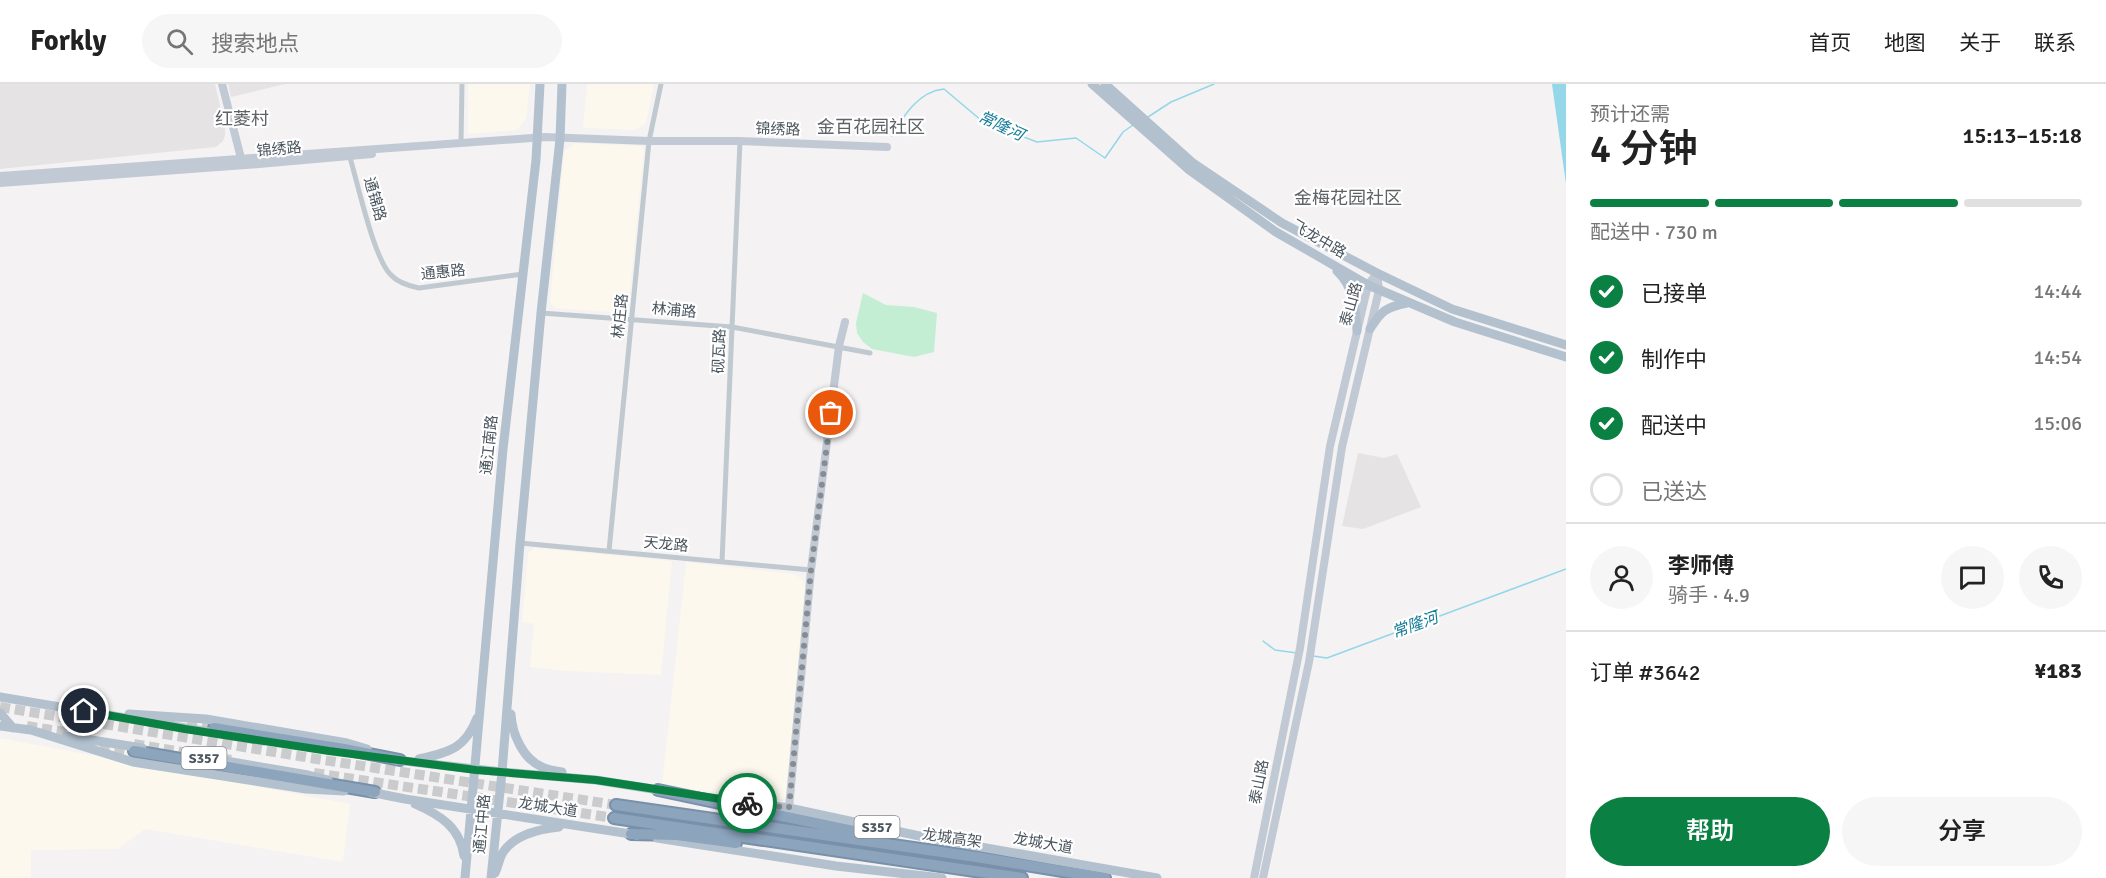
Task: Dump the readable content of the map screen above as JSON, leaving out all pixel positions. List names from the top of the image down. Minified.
{"streets":{"highway":["龙城高架"],"main road":["飞龙中路","通江南路","S357","龙城大道","通江中路"],"street":["锦绣路","通锦路","通惠路","泰山路","林浦路","林庄路","砚瓦路","天龙路"]},"crossings":[["锦绣路","通锦路"],["锦绣路","林庄路"],["锦绣路","砚瓦路"],["锦绣路","通江南路"],["通锦路","通惠路"],["飞龙中路","泰山路"],["通惠路","通江南路"],["林浦路","林庄路"],["林浦路","砚瓦路"],["林庄路","天龙路"],["砚瓦路","天龙路"],["通江南路","S357"],["通江南路","龙城大道"],["通江南路","通江中路"],["S357","龙城大道"],["S357","通江中路"],["龙城大道","通江中路"]],"districts":["红菱村","金百花园社区","金梅花园社区"],"water":["常隆河"],"page":{"header":"Forkly","search":"搜索地点","nav":["首页","地图","关于","联系"],"heading":["4 分钟","预计还需","15:13–15:18"],"panel":["李师傅","骑手 · 4.9","订单 #3642","¥183"],"bar":"配送中 · 730 m","list":[["已接单","14:44"],["制作中","14:54"],["配送中","15:06"],"已送达"],"buttons":["帮助","分享"]}}
